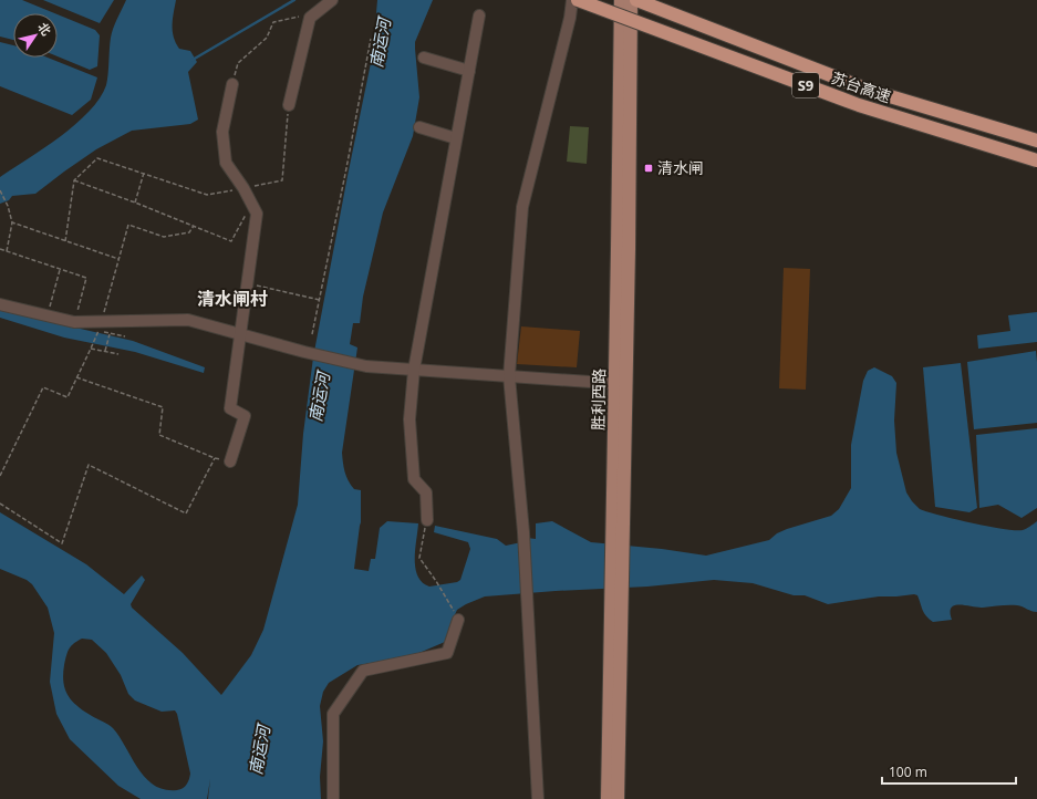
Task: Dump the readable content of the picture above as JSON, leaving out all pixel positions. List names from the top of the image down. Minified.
{"streets":{"highway":["S9","苏台高速"],"main road":["胜利西路"]},"districts":["清水闸村"],"water":["南运河"],"places":{"transit":["清水闸"]},"scale_bar":"100 m","north":"top right"}
